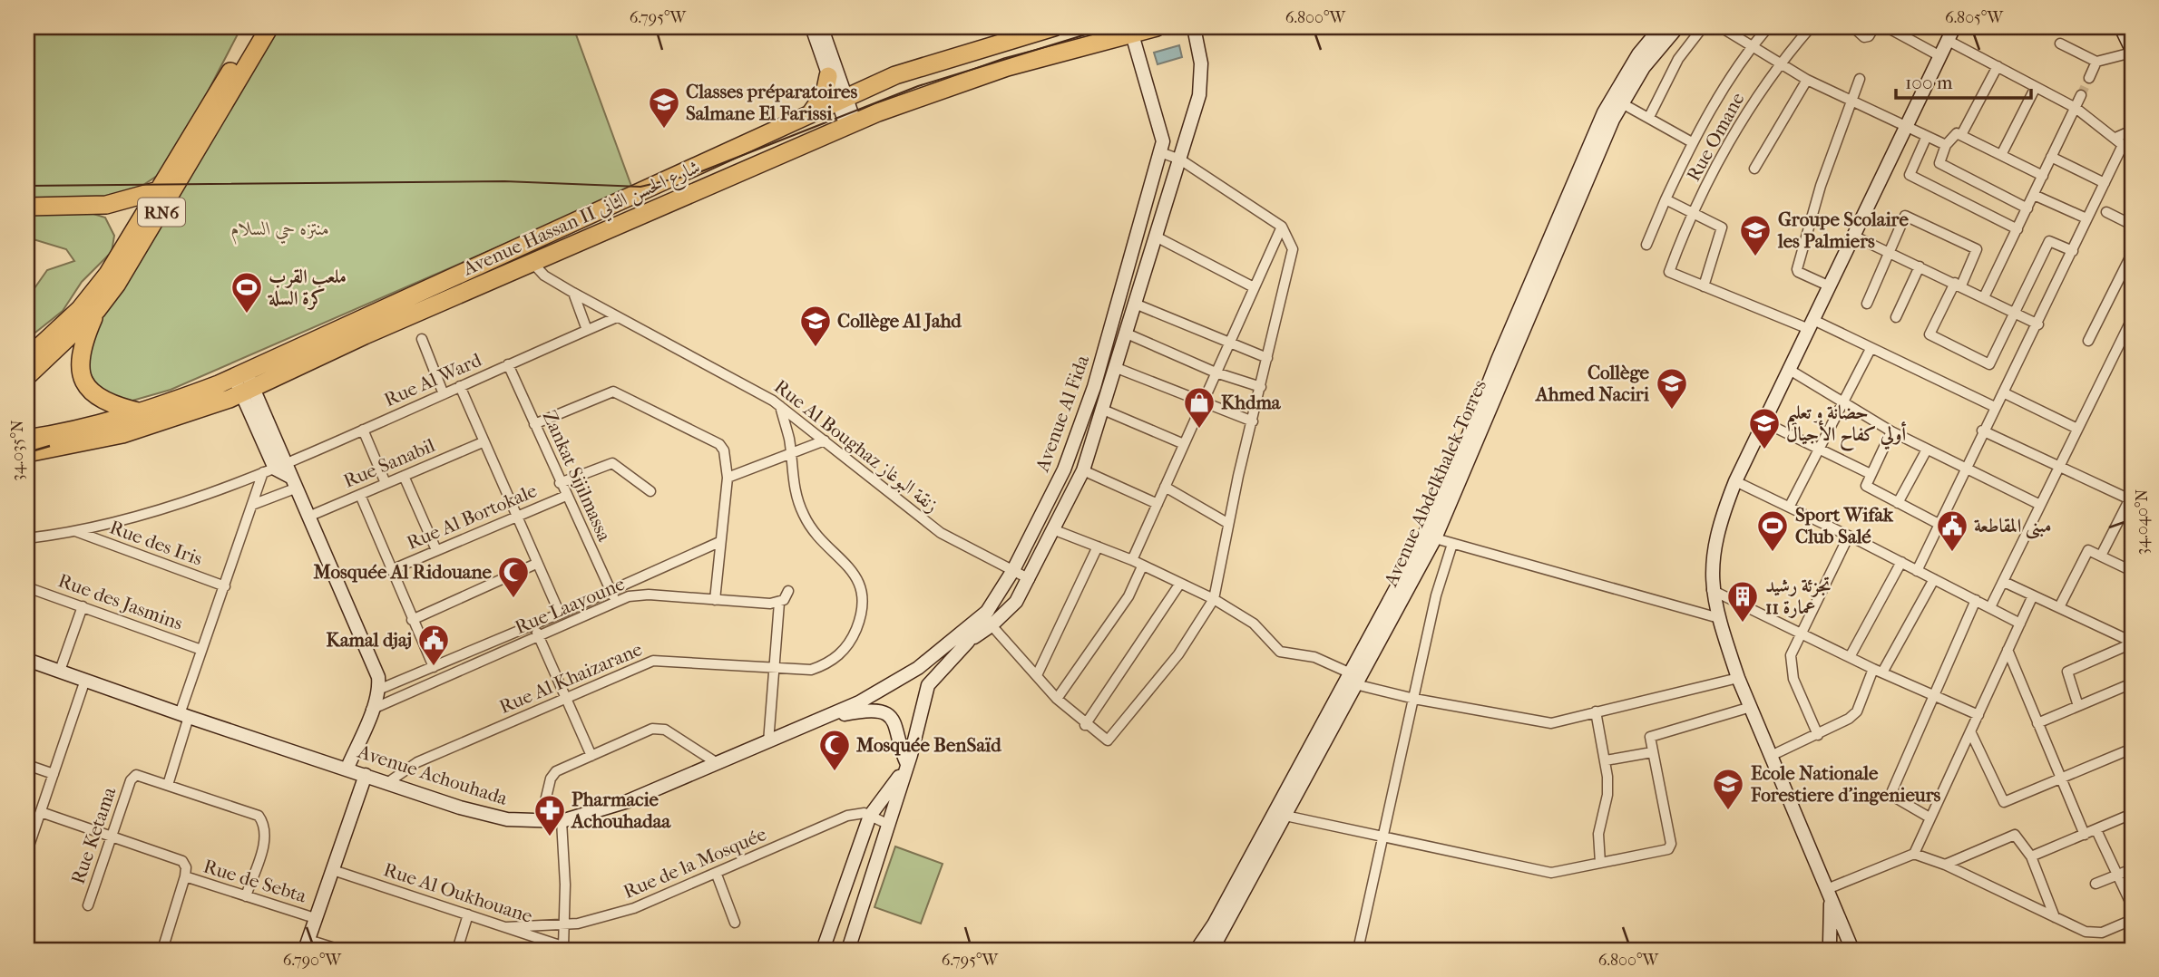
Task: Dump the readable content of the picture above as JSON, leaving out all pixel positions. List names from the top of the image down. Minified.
{"streets":{"highway":["RN6","Avenue Hassan II شارع الحسن الثاني"],"street":["Rue Omane","Rue Al Ward","Avenue Al Fida","Rue Al Boughaz زنقة البوغاز","Rue Sanabil","Zankat Sijilmassa","Avenue Abdelkhalek Torres","Rue Al Bortokale","Rue des Iris","Rue des Jasmins","Rue Laayoune","Rue Al Khaizarane","Avenue Achouhada","Rue Ketama","Rue de la Mosquée","Rue de Sebta","Rue Al Oukhouane"]},"crossings":[["Avenue Hassan II شارع الحسن الثاني","Avenue Al Fida"],["Avenue Hassan II شارع الحسن الثاني","Rue Al Boughaz زنقة البوغاز"],["Rue Al Ward","Rue Al Boughaz زنقة البوغاز"],["Rue Al Ward","Zankat Sijilmassa"],["Rue Al Ward","Rue des Iris"],["Avenue Al Fida","Rue Al Boughaz زنقة البوغاز"],["Avenue Al Fida","Avenue Achouhada"],["Rue Al Boughaz زنقة البوغاز","Rue Al Khaizarane"],["Zankat Sijilmassa","Rue Al Bortokale"],["Zankat Sijilmassa","Rue Laayoune"],["Rue Al Khaizarane","Avenue Achouhada"],["Rue Ketama","Rue de Sebta"],["Rue de la Mosquée","Rue Al Oukhouane"]],"parks":["منتزه حي السلام"],"places":{"school or university":["Classes préparatoires Salmane El Farissi","Groupe Scolaire les Palmiers","Collège Al Jahd","Collège Ahmed Naciri","حضانة و تعليم أولي كفاح الأجيال","Ecole Nationale Forestiere d'ingenieurs"],"sports":["ملعب القرب كرة السلة","Sport Wifak Club Salé"],"shop":["Khdma"],"public building":["مبنى المقاطعة","Kamal djaj"],"mosque":["Mosquée Al Ridouane","Mosquée BenSaïd"],"building":["تجزئة رشيد عمارة 11"],"pharmacy":["Pharmacie Achouhadaa"]},"scale_bar":"100 m","coordinates":["6.795°W","6.800°W","6.805°W","34.035°N","34.040°N","6.790°W"]}
